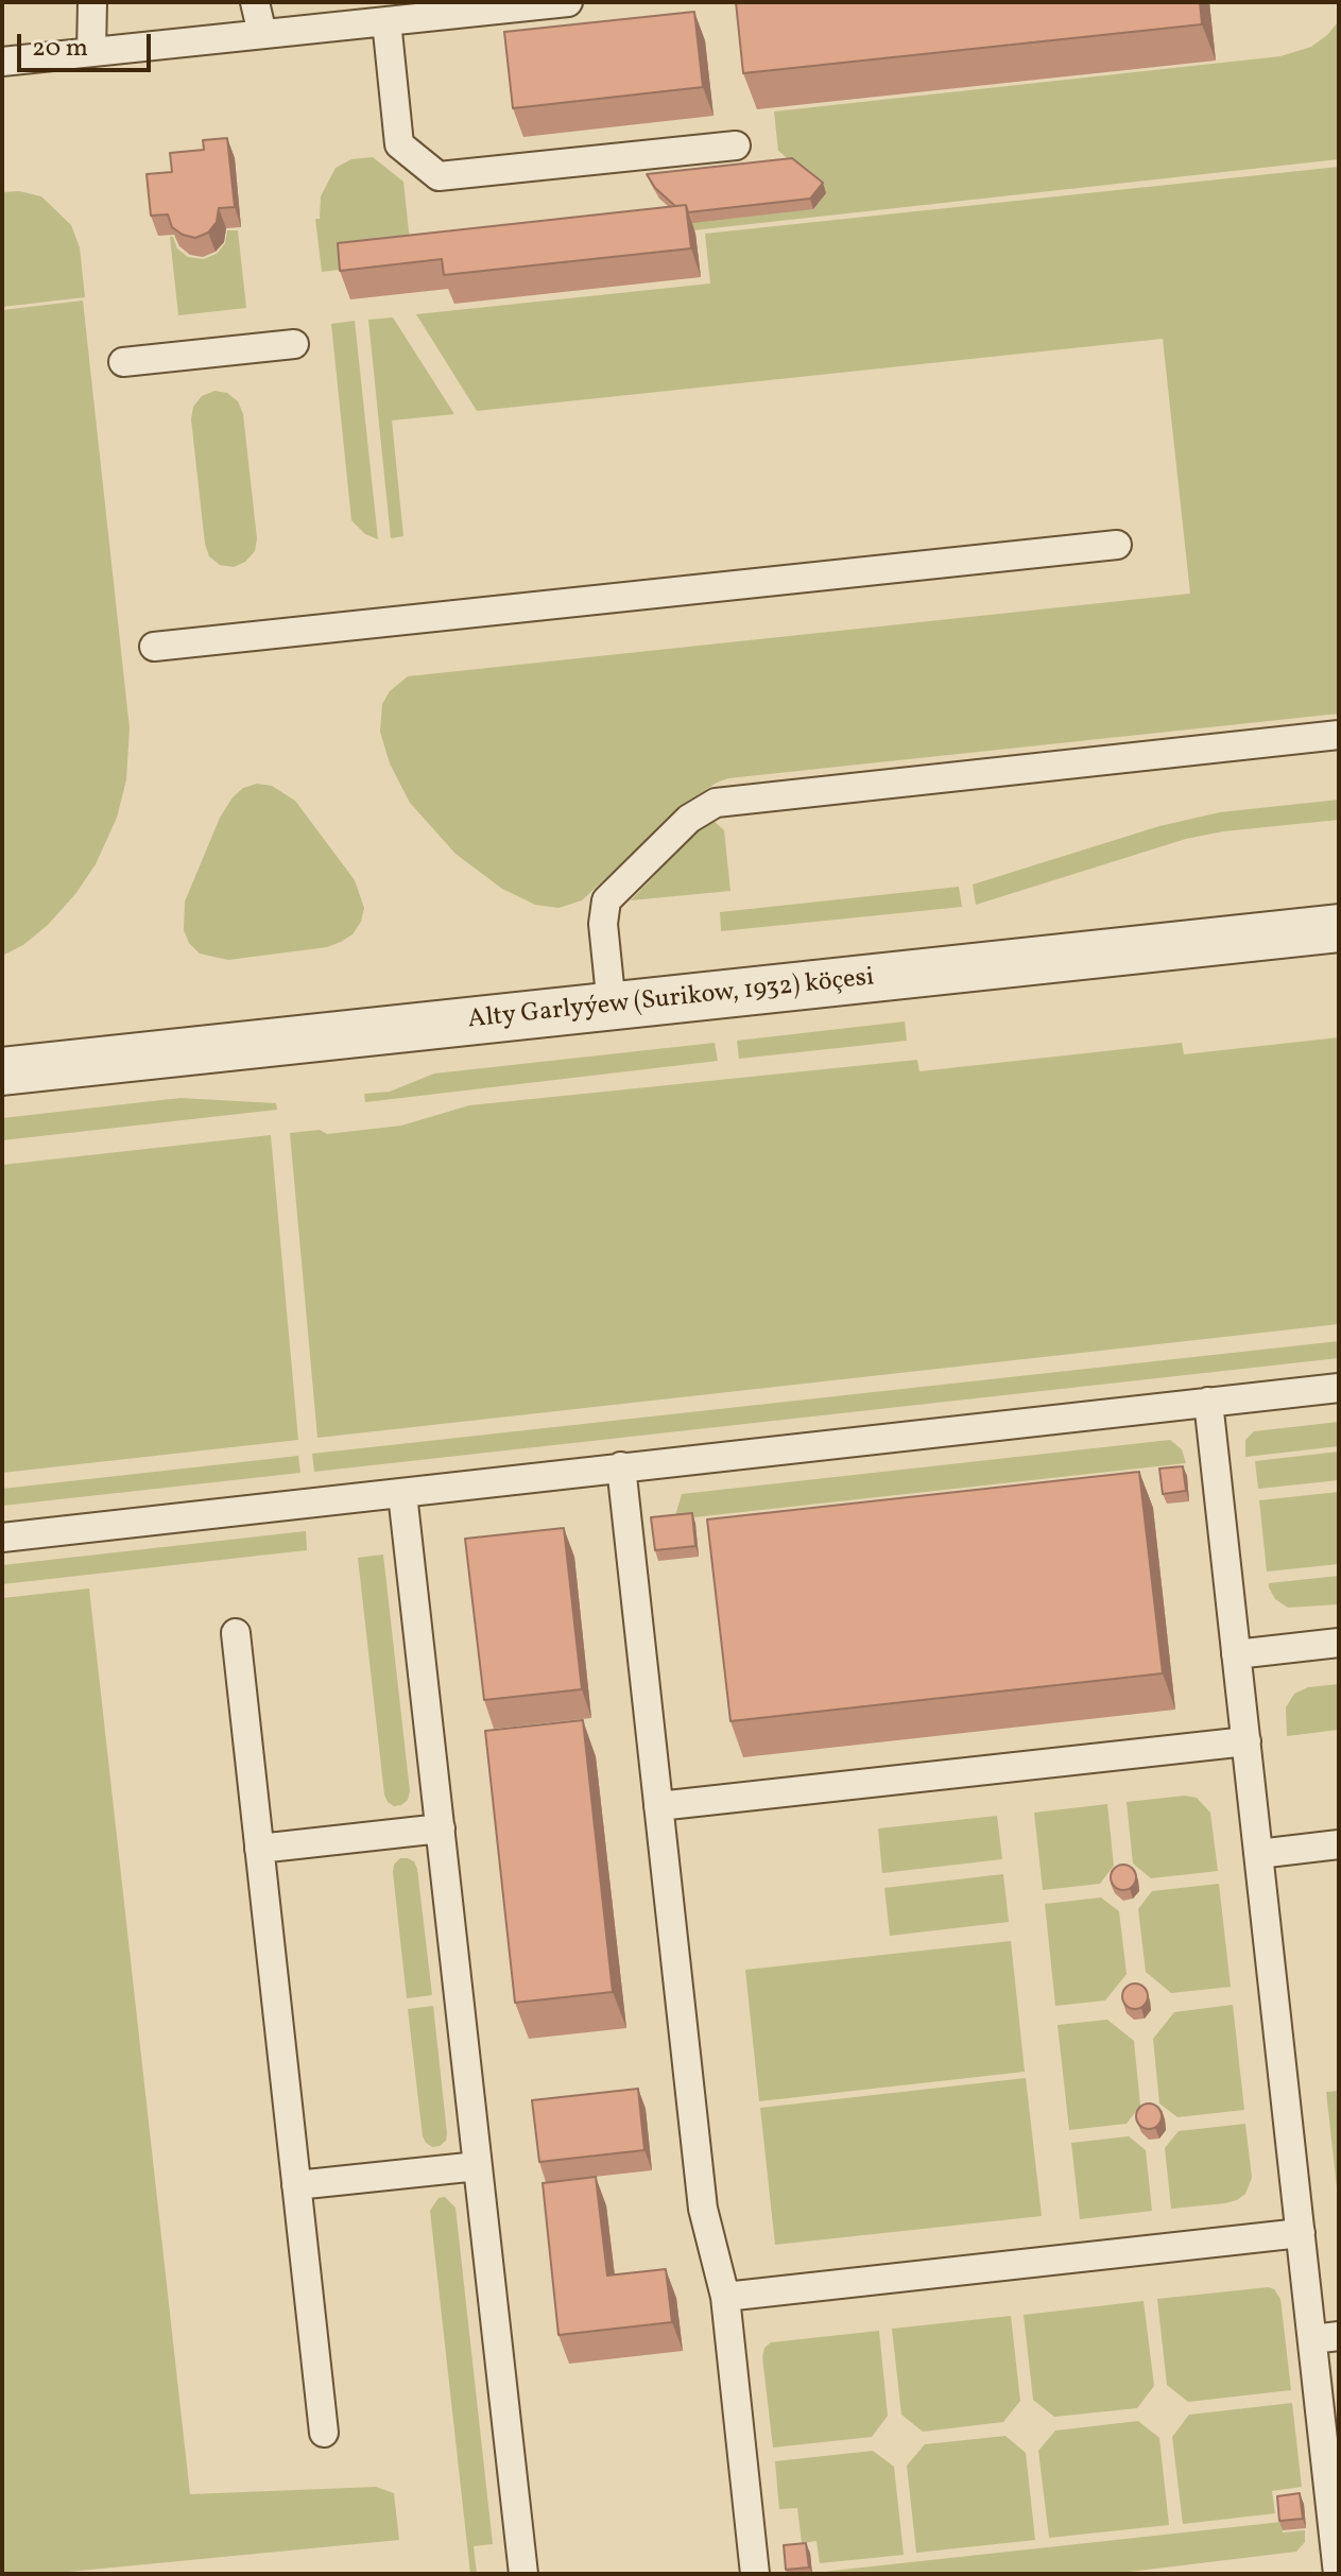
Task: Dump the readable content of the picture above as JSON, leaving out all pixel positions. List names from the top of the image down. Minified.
{"streets":{"street":["Alty Garlyýew (Surikow, 1932) köçesi"]},"scale_bar":"20 m"}
